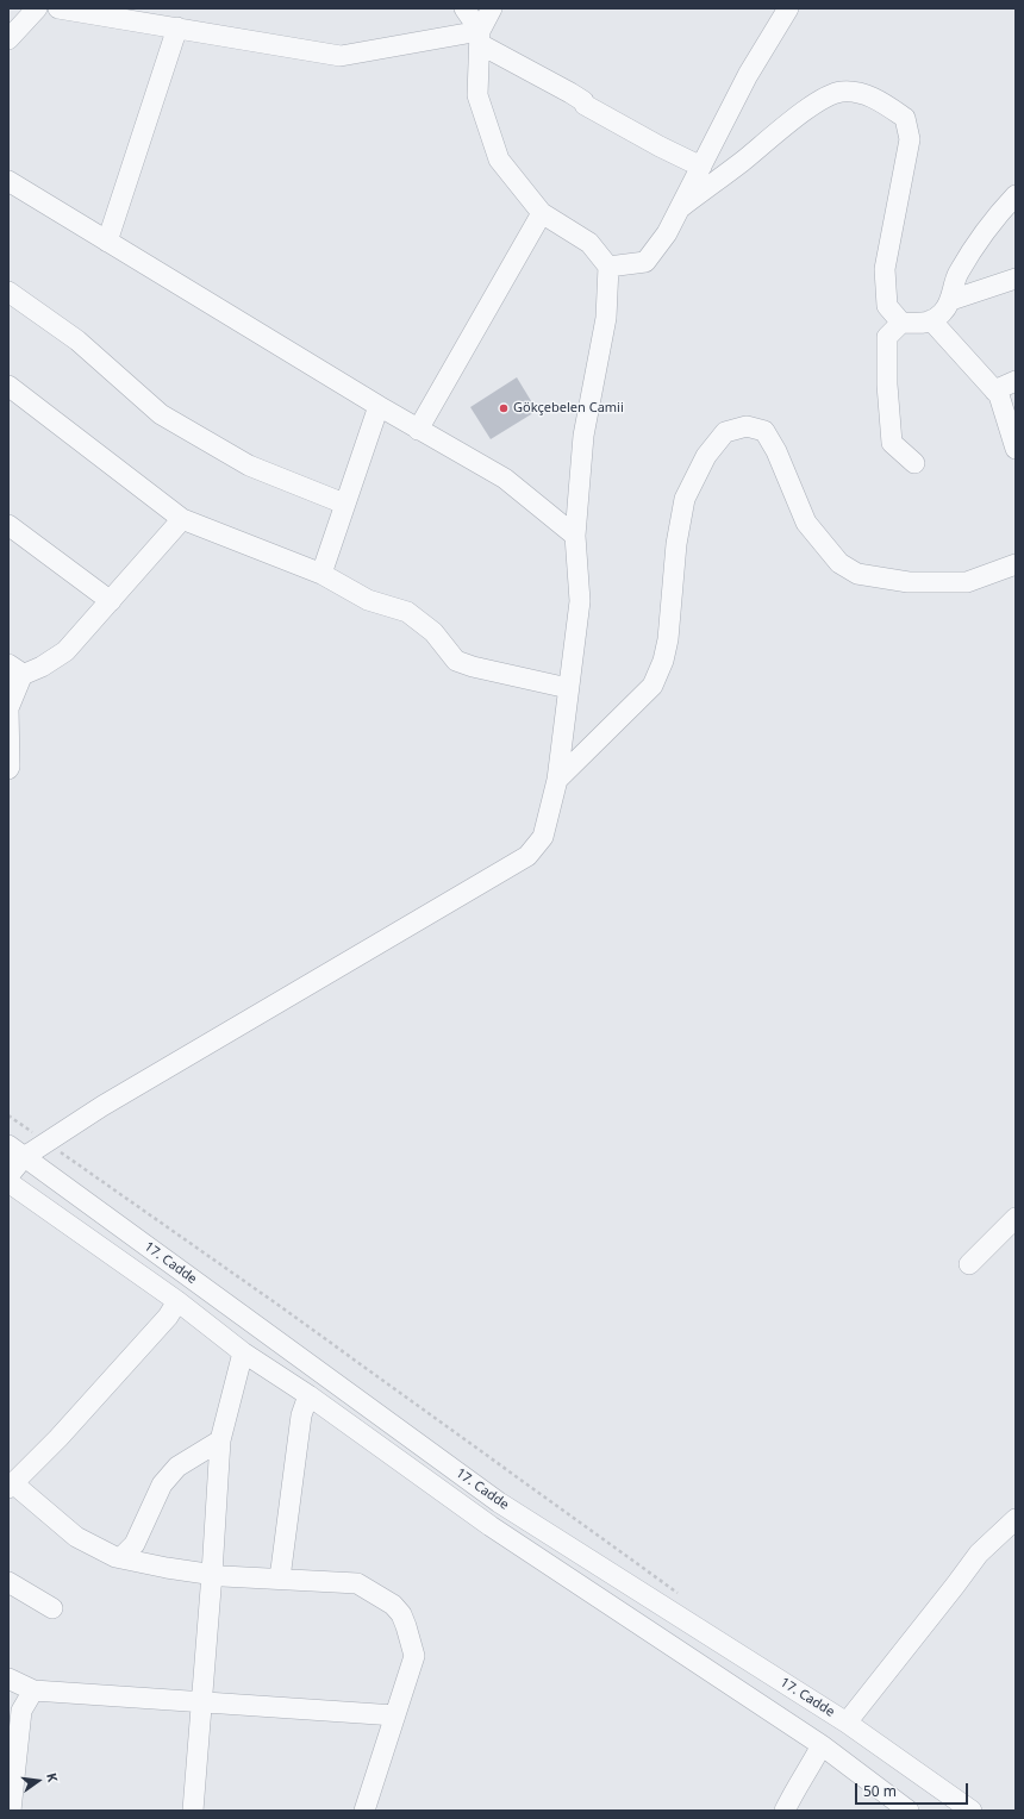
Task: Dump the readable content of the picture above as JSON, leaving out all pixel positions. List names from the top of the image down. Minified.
{"streets":{"street":["17. Cadde"]},"places":["Gökçebelen Camii"],"scale_bar":"50 m","north":"right"}
